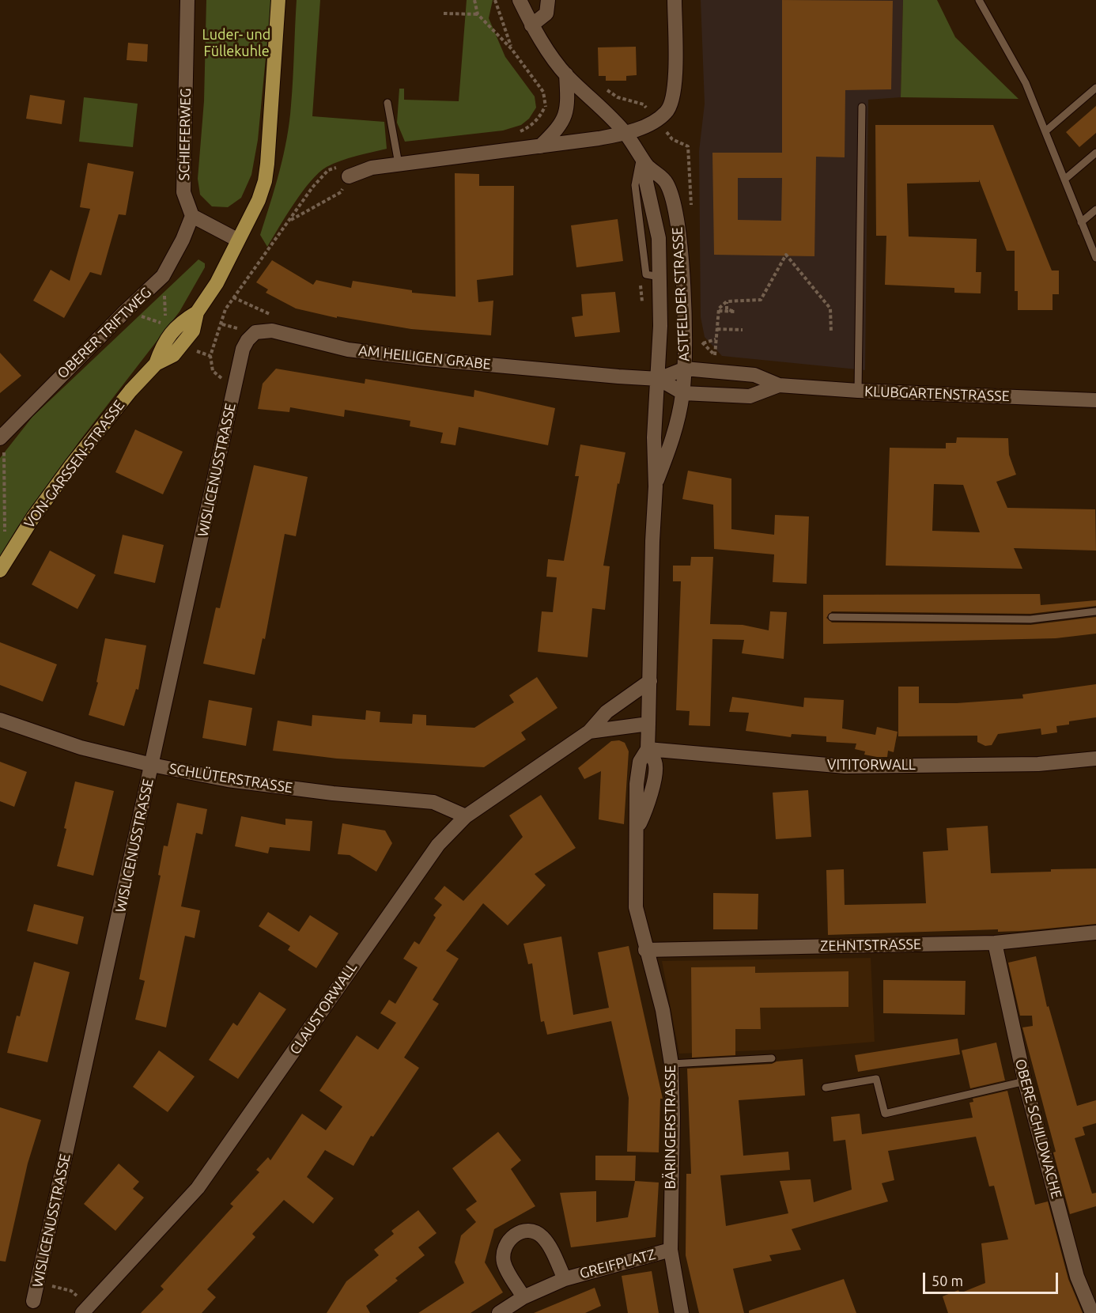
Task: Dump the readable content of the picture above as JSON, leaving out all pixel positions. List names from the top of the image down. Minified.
{"streets":{"main road":["VON-GARSSEN-STRASSE"],"street":["SCHIEFERWEG","ASTFELDER STRASSE","OBERER TRIFTWEG","AM HEILIGEN GRABE","KLUBGARTENSTRASSE","WISLICENUSSTRASSE","VITITORWALL","SCHLÜTERSTRASSE","ZEHNTSTRASSE","CLAUSTORWALL","BÄRINGERSTRASSE","OBERE SCHILDWACHE","GREIFPLATZ"]},"crossings":[["SCHIEFERWEG","OBERER TRIFTWEG"],["ASTFELDER STRASSE","AM HEILIGEN GRABE"],["ASTFELDER STRASSE","KLUBGARTENSTRASSE"],["ASTFELDER STRASSE","VITITORWALL"],["ASTFELDER STRASSE","CLAUSTORWALL"],["ASTFELDER STRASSE","BÄRINGERSTRASSE"],["AM HEILIGEN GRABE","KLUBGARTENSTRASSE"],["AM HEILIGEN GRABE","WISLICENUSSTRASSE"],["WISLICENUSSTRASSE","SCHLÜTERSTRASSE"],["VITITORWALL","BÄRINGERSTRASSE"],["SCHLÜTERSTRASSE","CLAUSTORWALL"],["ZEHNTSTRASSE","BÄRINGERSTRASSE"],["ZEHNTSTRASSE","OBERE SCHILDWACHE"],["BÄRINGERSTRASSE","GREIFPLATZ"]],"parks":["Luder- und Füllekuhle"],"scale_bar":"50 m"}
